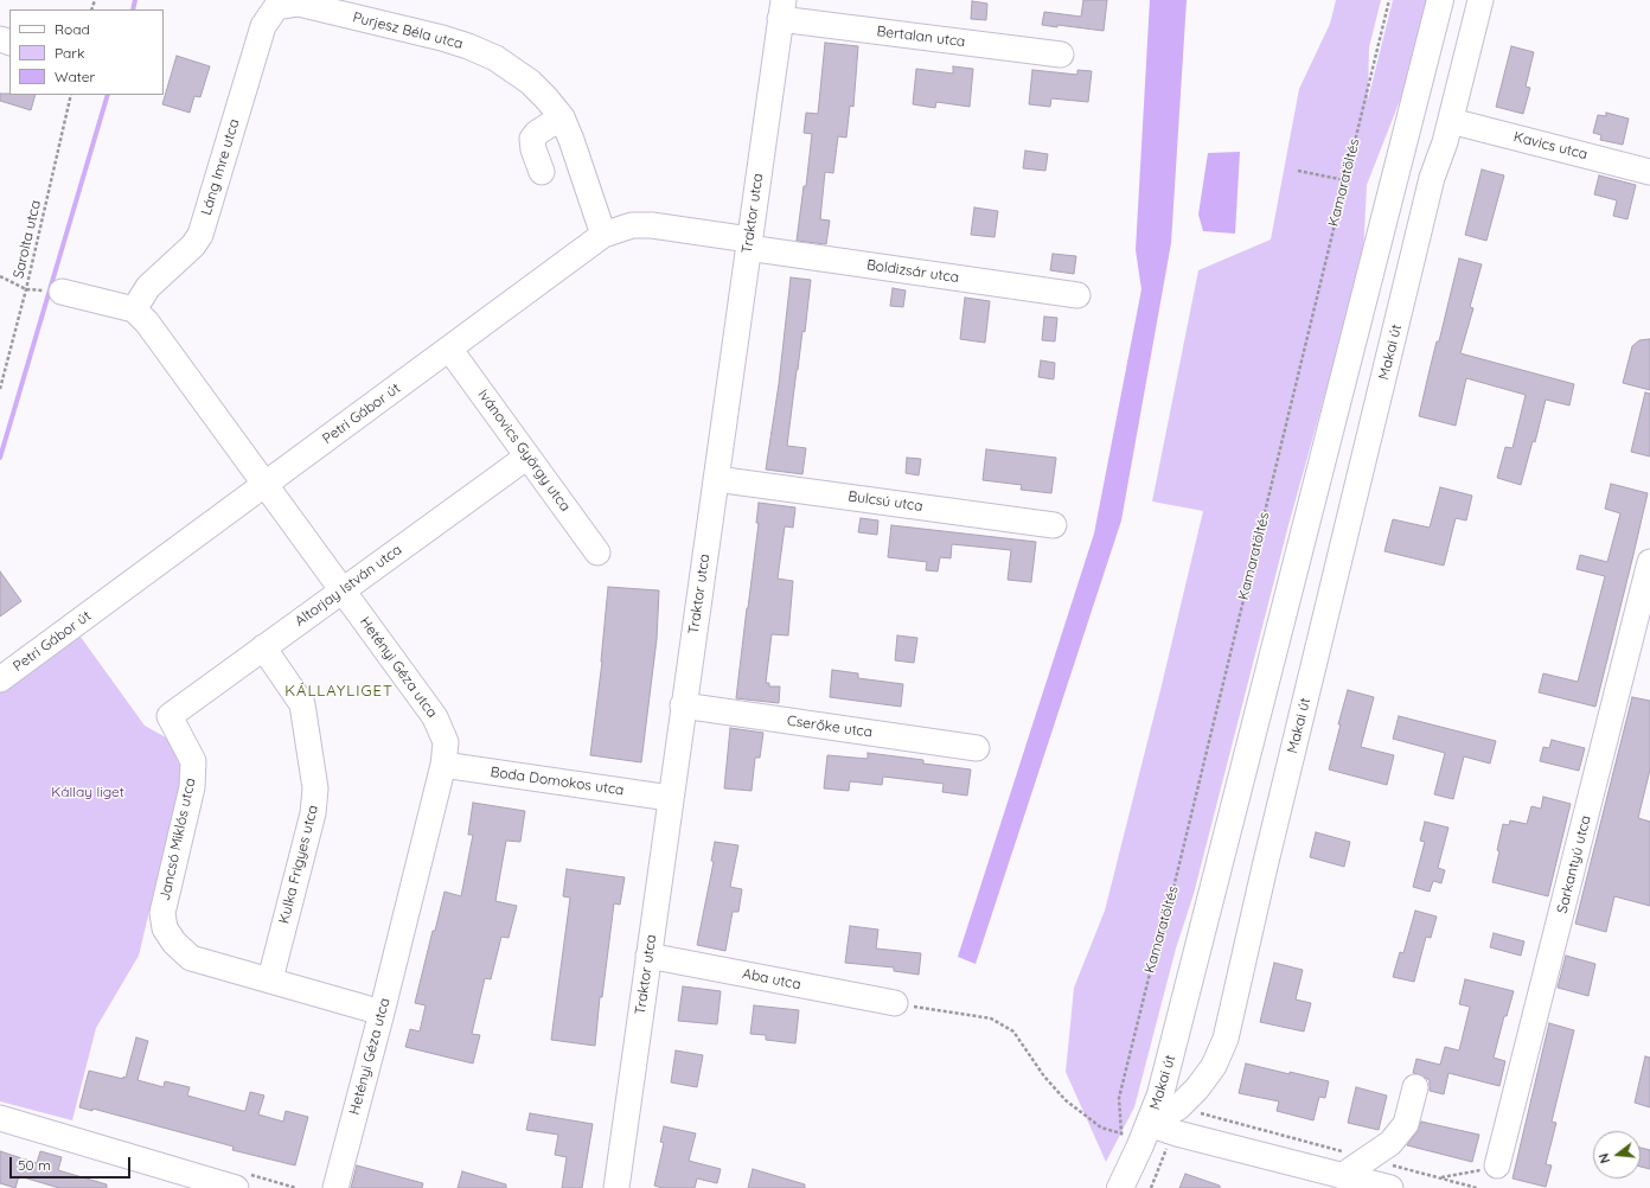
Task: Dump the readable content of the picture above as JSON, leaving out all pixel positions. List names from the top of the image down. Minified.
{"streets":{"main road":["Makai út"],"street":["Purjesz Béla utca","Bertalan utca","Kavics utca","Láng Imre utca","Traktor utca","Boldizsár utca","Petri Gábor út","Ivánovics György utca","Bulcsú utca","Altorjay István utca","Hetényi Géza utca","Cserőke utca","Boda Domokos utca","Jancsó Miklós utca","Kulka Frigyes utca","Sarkantyú utca","Aba utca"],"path":["Kamaratöltés","Sarolta utca"]},"crossings":[["Purjesz Béla utca","Láng Imre utca"],["Purjesz Béla utca","Petri Gábor út"],["Bertalan utca","Traktor utca"],["Kavics utca","Makai út"],["Láng Imre utca","Hetényi Géza utca"],["Traktor utca","Boldizsár utca"],["Traktor utca","Petri Gábor út"],["Traktor utca","Bulcsú utca"],["Traktor utca","Cserőke utca"],["Traktor utca","Boda Domokos utca"],["Traktor utca","Aba utca"],["Boldizsár utca","Petri Gábor út"],["Petri Gábor út","Ivánovics György utca"],["Petri Gábor út","Hetényi Géza utca"],["Ivánovics György utca","Altorjay István utca"],["Altorjay István utca","Hetényi Géza utca"],["Altorjay István utca","Jancsó Miklós utca"],["Altorjay István utca","Kulka Frigyes utca"],["Hetényi Géza utca","Boda Domokos utca"],["Hetényi Géza utca","Jancsó Miklós utca"],["Jancsó Miklós utca","Kulka Frigyes utca"]],"districts":["KÁLLAYLIGET"],"parks":["Kállay liget"],"legend":["Road","Park","Water"],"scale_bar":"50 m","north":"left"}
